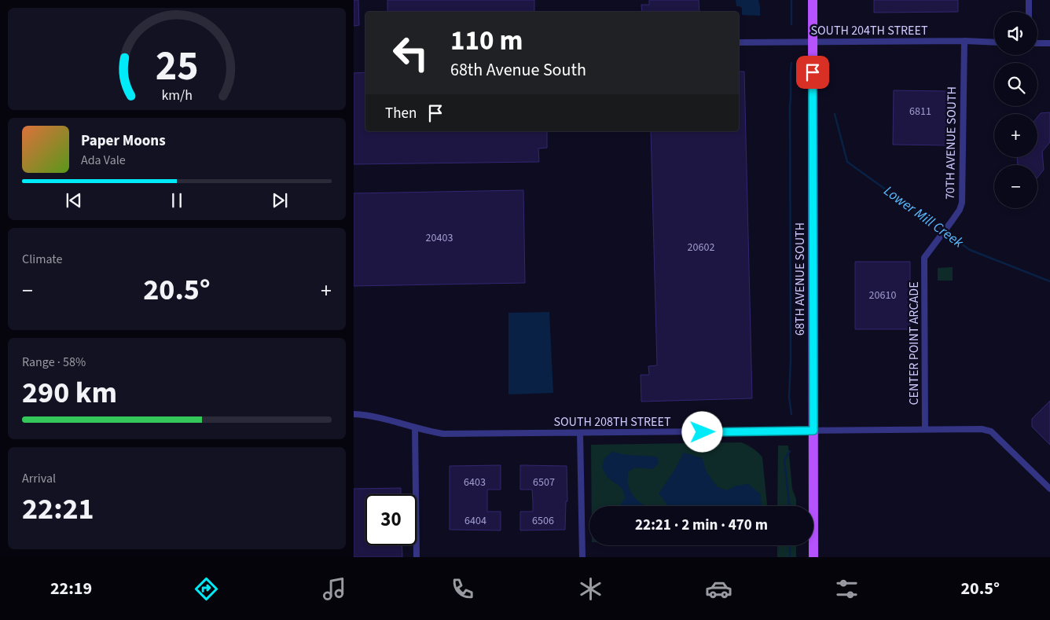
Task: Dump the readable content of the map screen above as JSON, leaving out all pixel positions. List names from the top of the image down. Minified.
{"streets":{"main road":["68TH AVENUE SOUTH"],"street":["SOUTH 204TH STREET","70TH AVENUE SOUTH","CENTER POINT ARCADE","SOUTH 208TH STREET"]},"crossings":[["SOUTH 204TH STREET","70TH AVENUE SOUTH"],["SOUTH 204TH STREET","68TH AVENUE SOUTH"],["70TH AVENUE SOUTH","CENTER POINT ARCADE"],["68TH AVENUE SOUTH","SOUTH 208TH STREET"],["CENTER POINT ARCADE","SOUTH 208TH STREET"]],"water":["Lower Mill Creek"],"house_numbers":["6811","20403","20602","20610","6403","6507","6404","6506"],"page":{"map_buttons":["+","−"],"turn":["110 m","68th Avenue South"],"then":"Then","song":["Paper Moons","Ada Vale"],"tile":["Climate",["Range · 58%","290 km"],["Arrival","22:21"]],"heat":["−","20.5°","+"],"limit":"30","trip":"22:21 · 2 min · 470 m","tabs":["22:19","20.5°"],"gauge":["25","km/h"]}}
